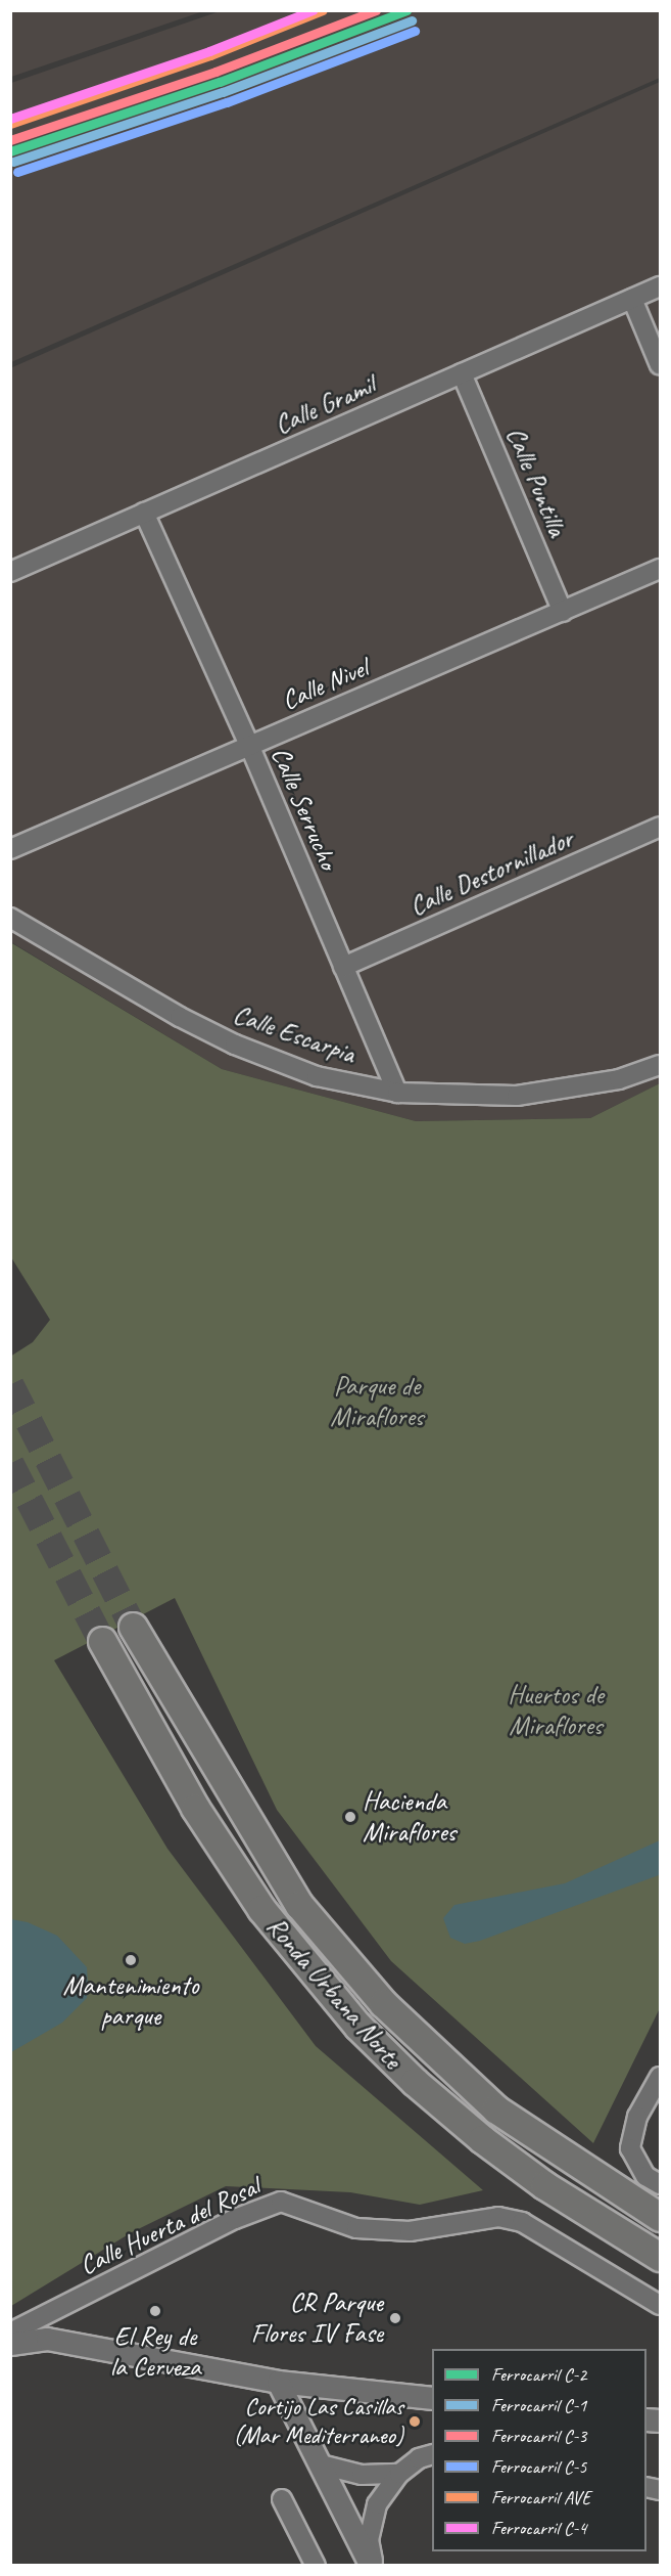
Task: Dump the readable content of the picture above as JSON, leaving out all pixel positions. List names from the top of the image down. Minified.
{"streets":{"main road":["Ronda Urbana Norte"],"street":["Calle Gramil","Calle Puntilla","Calle Nivel","Calle Serrucho","Calle Destornillador","Calle Escarpia","Calle Huerta del Rosal"]},"crossings":[["Calle Gramil","Calle Puntilla"],["Calle Gramil","Calle Serrucho"],["Calle Puntilla","Calle Nivel"],["Calle Nivel","Calle Serrucho"],["Calle Serrucho","Calle Destornillador"],["Calle Serrucho","Calle Escarpia"]],"parks":["Parque de Miraflores","Huertos de Miraflores"],"places":["Hacienda Miraflores","Mantenimiento parque","El Rey de la Cerveza","CR Parque Flores IV Fase","Cortijo Las Casillas (Mar Mediterraneo)"],"lines":["rail line C-2","rail line C-3","rail line AVE","rail line C-4","rail line C-1","rail line C-5"],"legend":["Ferrocarril C-2","Ferrocarril C-1","Ferrocarril C-3","Ferrocarril C-5","Ferrocarril AVE","Ferrocarril C-4"]}
